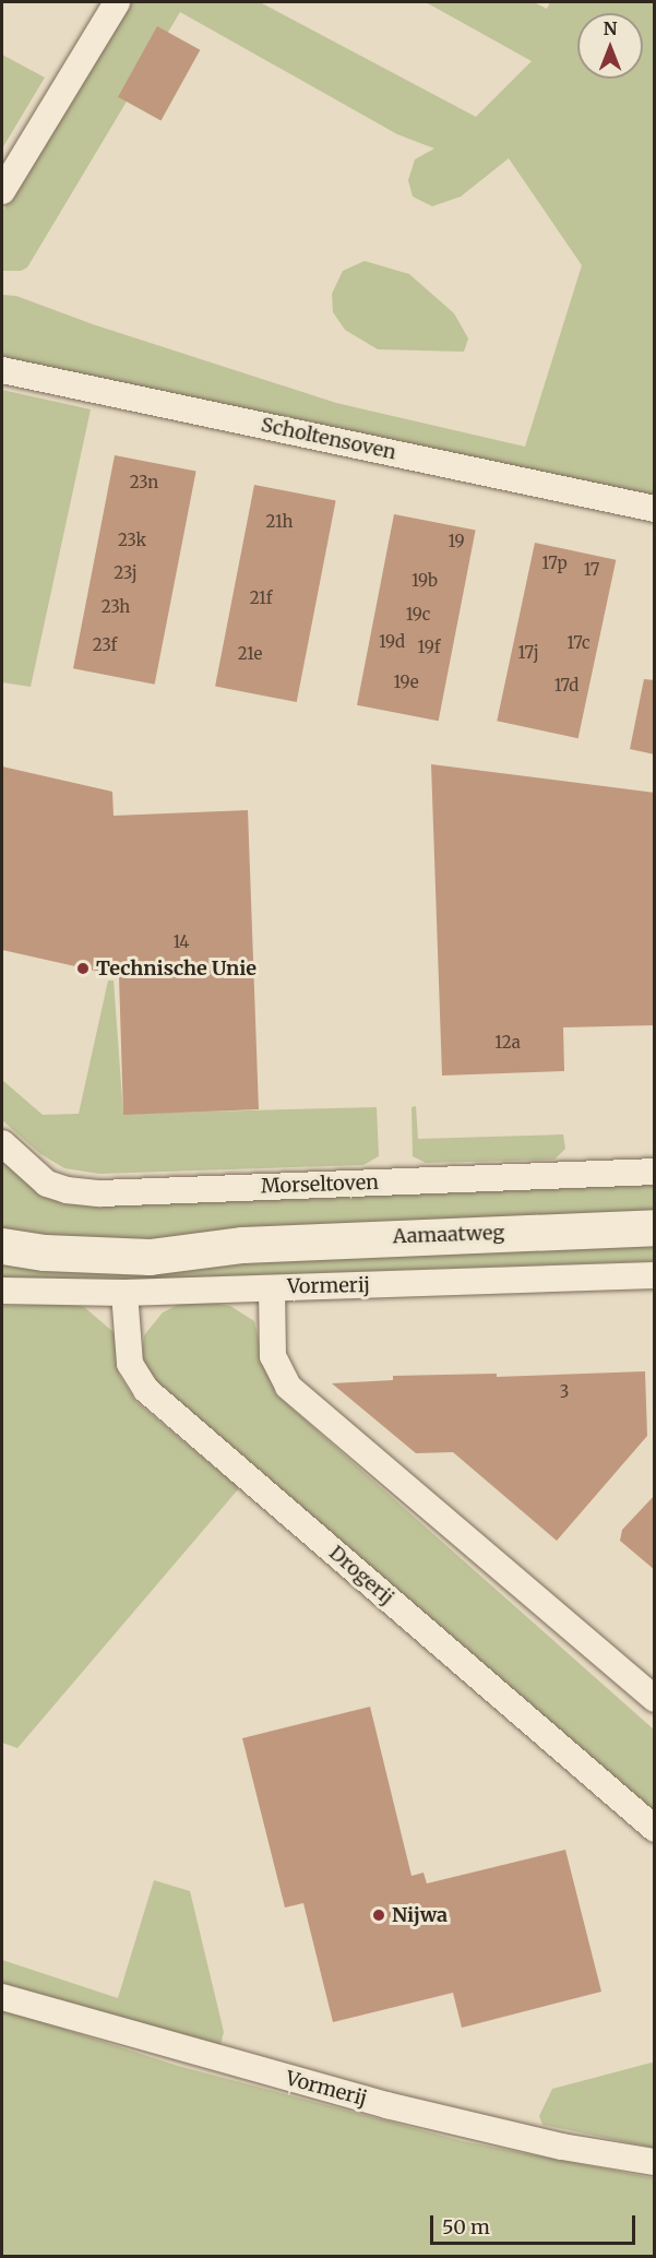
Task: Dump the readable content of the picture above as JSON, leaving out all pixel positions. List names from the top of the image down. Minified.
{"streets":{"main road":["Aamaatweg"],"street":["Scholtensoven","Morseltoven","Vormerij","Drogerij"]},"crossings":[["Vormerij","Drogerij"]],"places":["Technische Unie","Nijwa"],"house_numbers":["23n","21h","23k","19","17p","17","23j","19b","21f","23h","19c","19d","17c","23f","19f","17j","21e","19e","17d","14","12a","3"],"scale_bar":"50 m","north":"top"}
